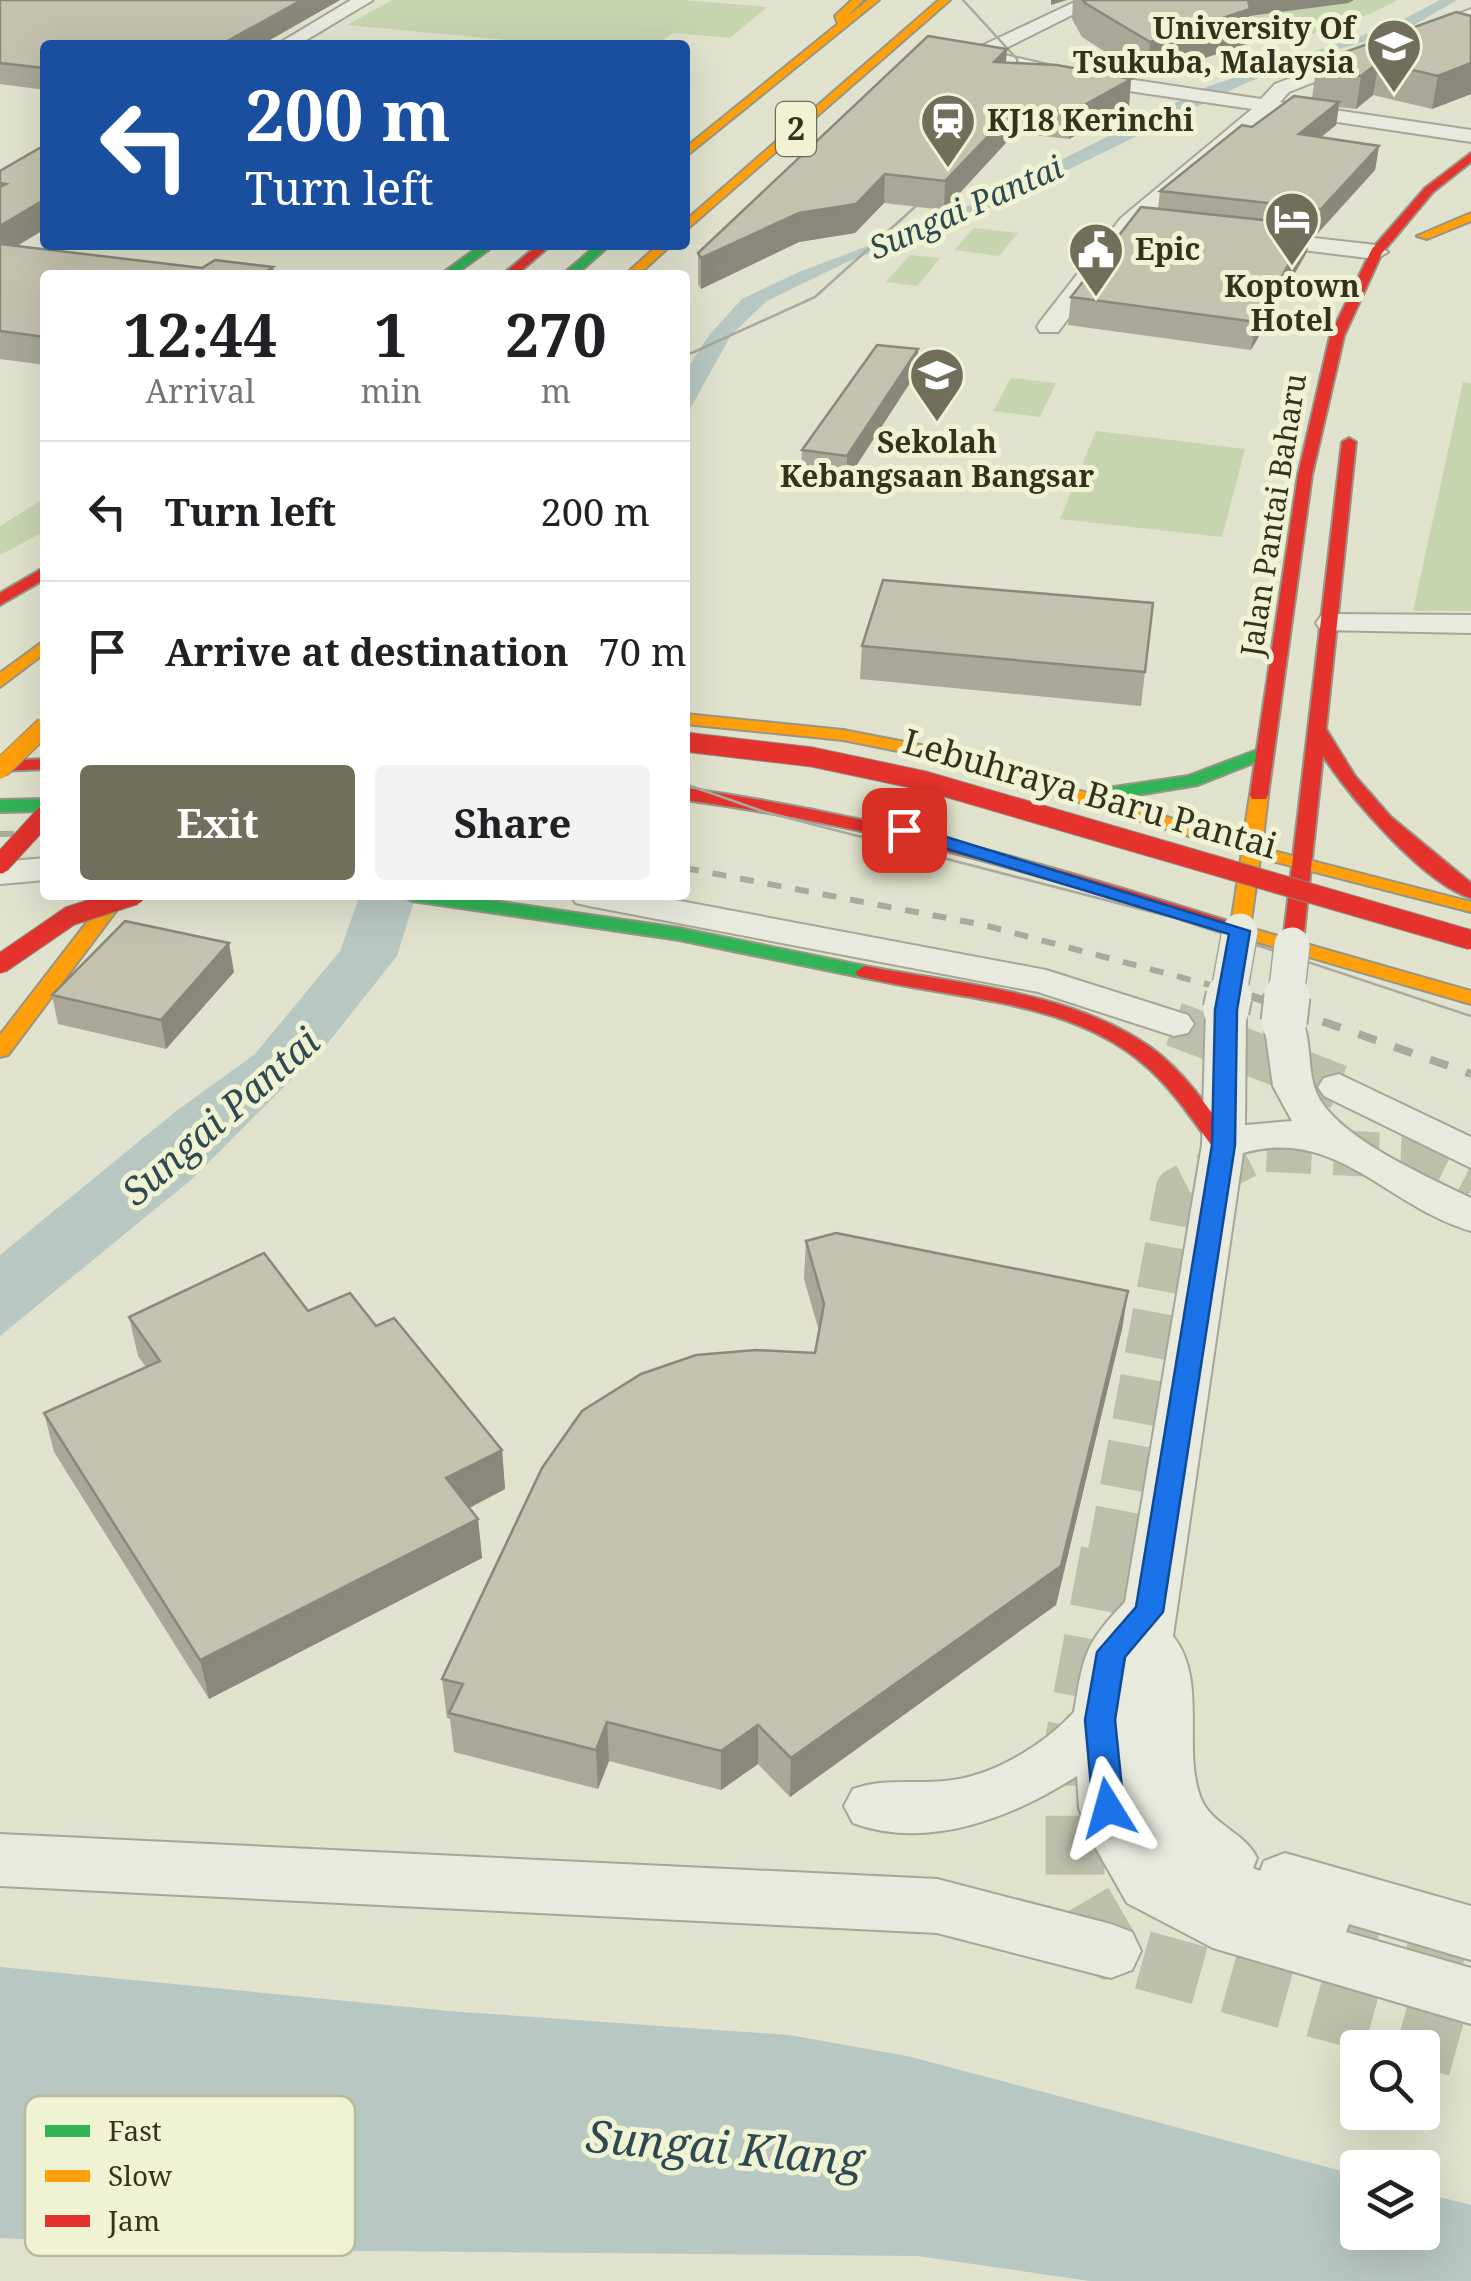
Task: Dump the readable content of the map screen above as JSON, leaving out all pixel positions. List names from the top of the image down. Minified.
{"streets":{"main road":["2","Jalan Pantai Baharu","Lebuhraya Baru Pantai"]},"crossings":[["Jalan Pantai Baharu","Lebuhraya Baru Pantai"]],"water":["Sungai Pantai","Sungai Klang"],"places":{"school or university":["University Of Tsukuba, Malaysia","Sekolah Kebangsaan Bangsar"],"station":["KJ18 Kerinchi"],"hotel":["Koptown Hotel"],"public building":["Epic"]},"legend":["Fast","Slow","Jam"],"page":{"turn":["200 m","Turn left"],"eta":["12:44","Arrival","1","min","270","m"],"list":[{"name":"Turn left","value":"200 m"},{"name":"Arrive at destination","value":"70 m"}],"buttons":["Exit","Share"]}}
